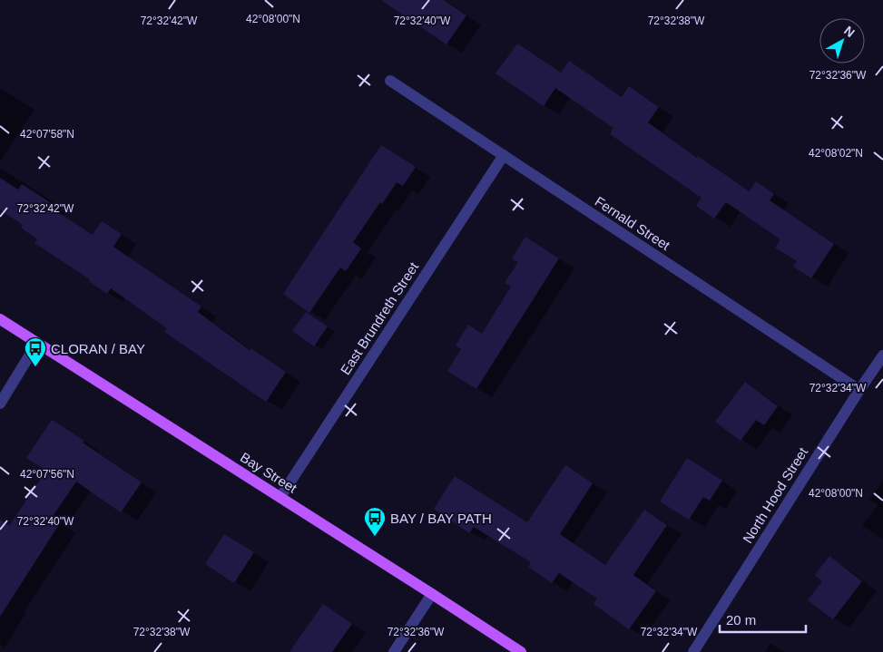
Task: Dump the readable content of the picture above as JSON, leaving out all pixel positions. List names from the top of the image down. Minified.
{"streets":{"main road":["Bay Street"],"street":["Fernald Street","East Brundreth Street","North Hood Street"]},"crossings":[["Fernald Street","East Brundreth Street"],["Fernald Street","North Hood Street"],["East Brundreth Street","Bay Street"]],"places":{"bus stop":["CLORAN / BAY","BAY / BAY PATH"]},"scale_bar":"20 m","north":"top right","coordinates":["42°08'00\"N","72°32'40\"W","72°32'38\"W","72°32'42\"W","72°32'36\"W","42°07'58\"N","42°08'02\"N","72°32'34\"W","42°07'56\"N"]}
